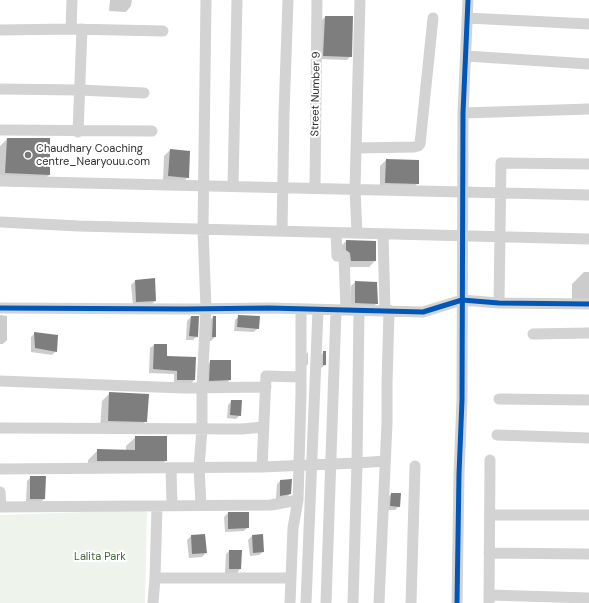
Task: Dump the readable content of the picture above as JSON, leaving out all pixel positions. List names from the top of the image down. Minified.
{"streets":{"street":["Street Number 9"]},"parks":["Lalita Park"],"places":["Chaudhary Coaching centre_Nearyouu.com"]}
